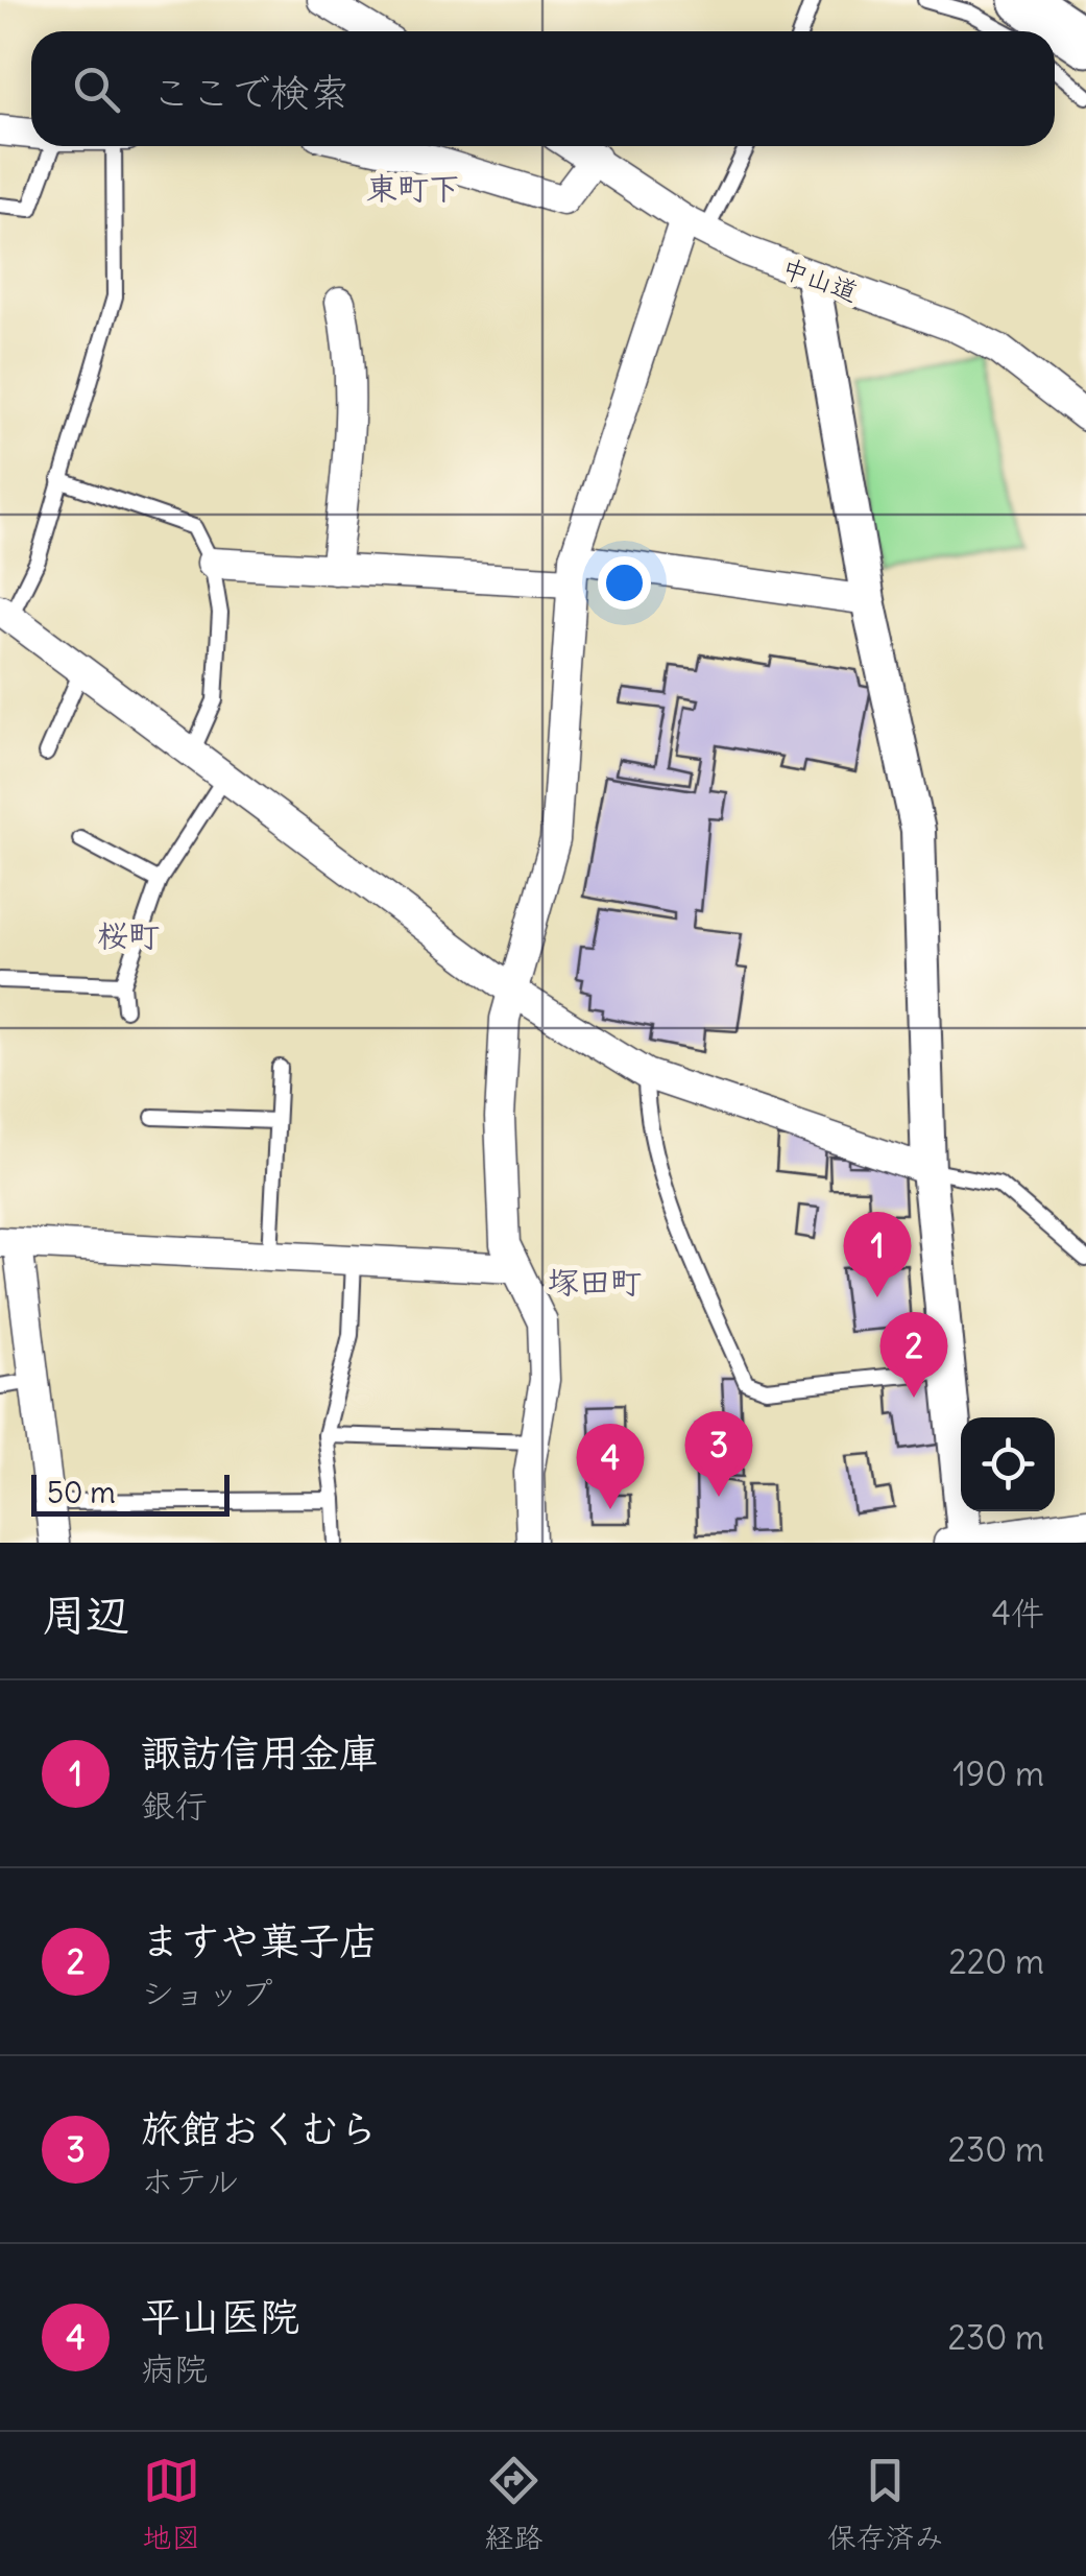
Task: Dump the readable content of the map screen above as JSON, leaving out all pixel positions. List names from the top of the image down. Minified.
{"streets":{"street":["中山道"]},"districts":["東町下","桜町","塚田町"],"scale_bar":"50 m","page":{"search":"ここで検索","pins":["1","2","3","4"],"scale":"50 m","heading":["周辺","4件"],"list":[{"mark":"1","name":"諏訪信用金庫","note":"銀行","value":"190 m"},{"mark":"2","name":"ますや菓子店","note":"ショップ","value":"220 m"},{"mark":"3","name":"旅館おくむら","note":"ホテル","value":"230 m"},{"mark":"4","name":"平山医院","note":"病院","value":"230 m"}],"nav":["地図","経路","保存済み"]}}
